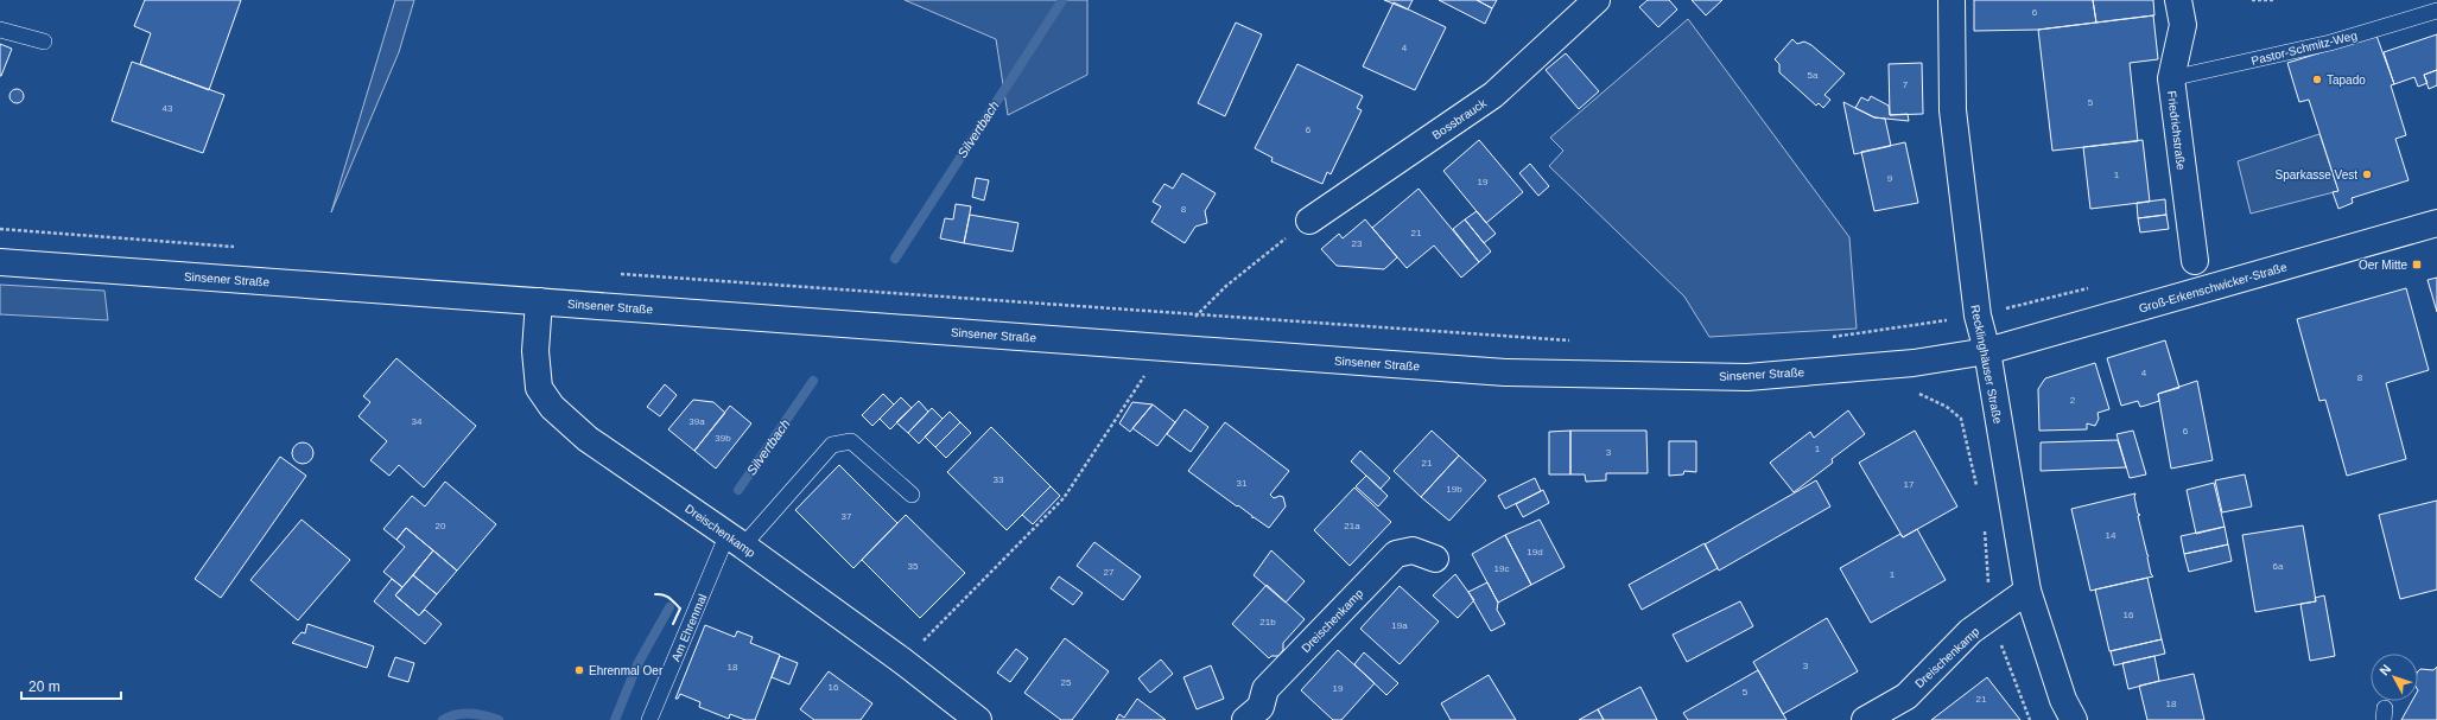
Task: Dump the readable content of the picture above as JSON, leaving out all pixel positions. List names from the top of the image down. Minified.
{"streets":{"street":["Bossbrauck","Friedrichstraße","Sinsener Straße","Groß-Erkenschwicker-Straße","Recklinghäuser Straße","Dreischenkamp"],"lane":["Pastor-Schmitz-Weg","Am Ehrenmal"]},"crossings":[["Pastor-Schmitz-Weg","Friedrichstraße"],["Sinsener Straße","Groß-Erkenschwicker-Straße"],["Sinsener Straße","Recklinghäuser Straße"],["Sinsener Straße","Dreischenkamp"],["Groß-Erkenschwicker-Straße","Recklinghäuser Straße"],["Recklinghäuser Straße","Dreischenkamp"],["Dreischenkamp","Am Ehrenmal"]],"water":["Silvertbach"],"places":{"other":["Tapado","Sparkasse Vest","Ehrenmal Oer"],"transit":["Oer Mitte"]},"house_numbers":["6","4","5a","7","5","43","6","1","9","19","8","21","23","4","8","2","34","39a","6","39b","1","3","21","33","31","17","19b","37","20","21a","14","19d","35","6a","19c","27","1","16","21b","19a","3","18","25","16","19","5","21","18"],"scale_bar":"20 m","north":"top left"}
